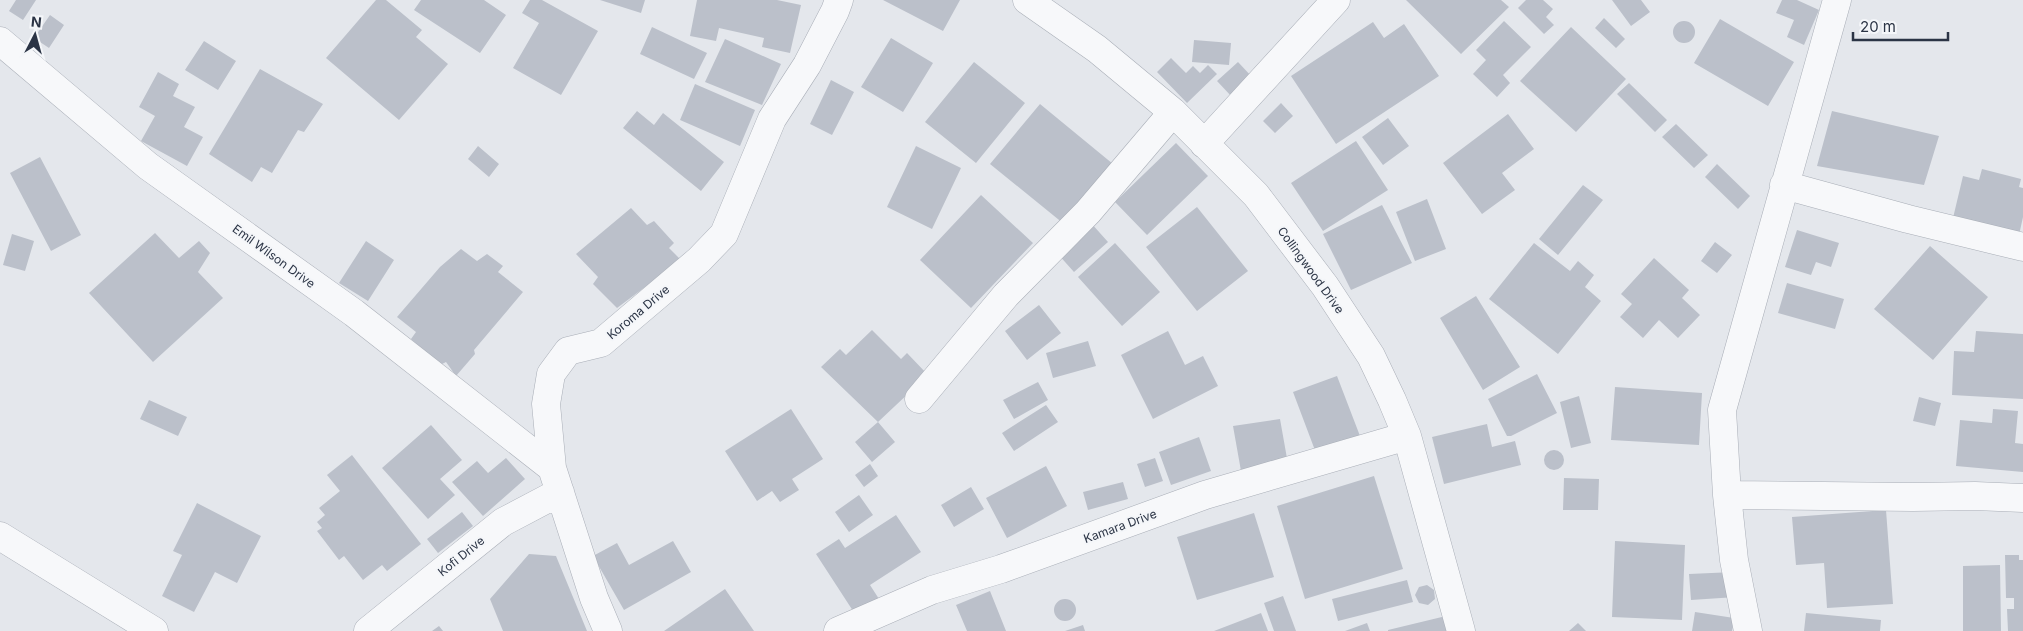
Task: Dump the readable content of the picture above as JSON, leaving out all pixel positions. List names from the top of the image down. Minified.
{"streets":{"street":["Emil Wilson Drive","Collingwood Drive","Koroma Drive","Kamara Drive","Kofi Drive"]},"crossings":[["Emil Wilson Drive","Koroma Drive"],["Emil Wilson Drive","Kofi Drive"],["Collingwood Drive","Kamara Drive"],["Koroma Drive","Kofi Drive"]],"scale_bar":"20 m","north":"top"}
